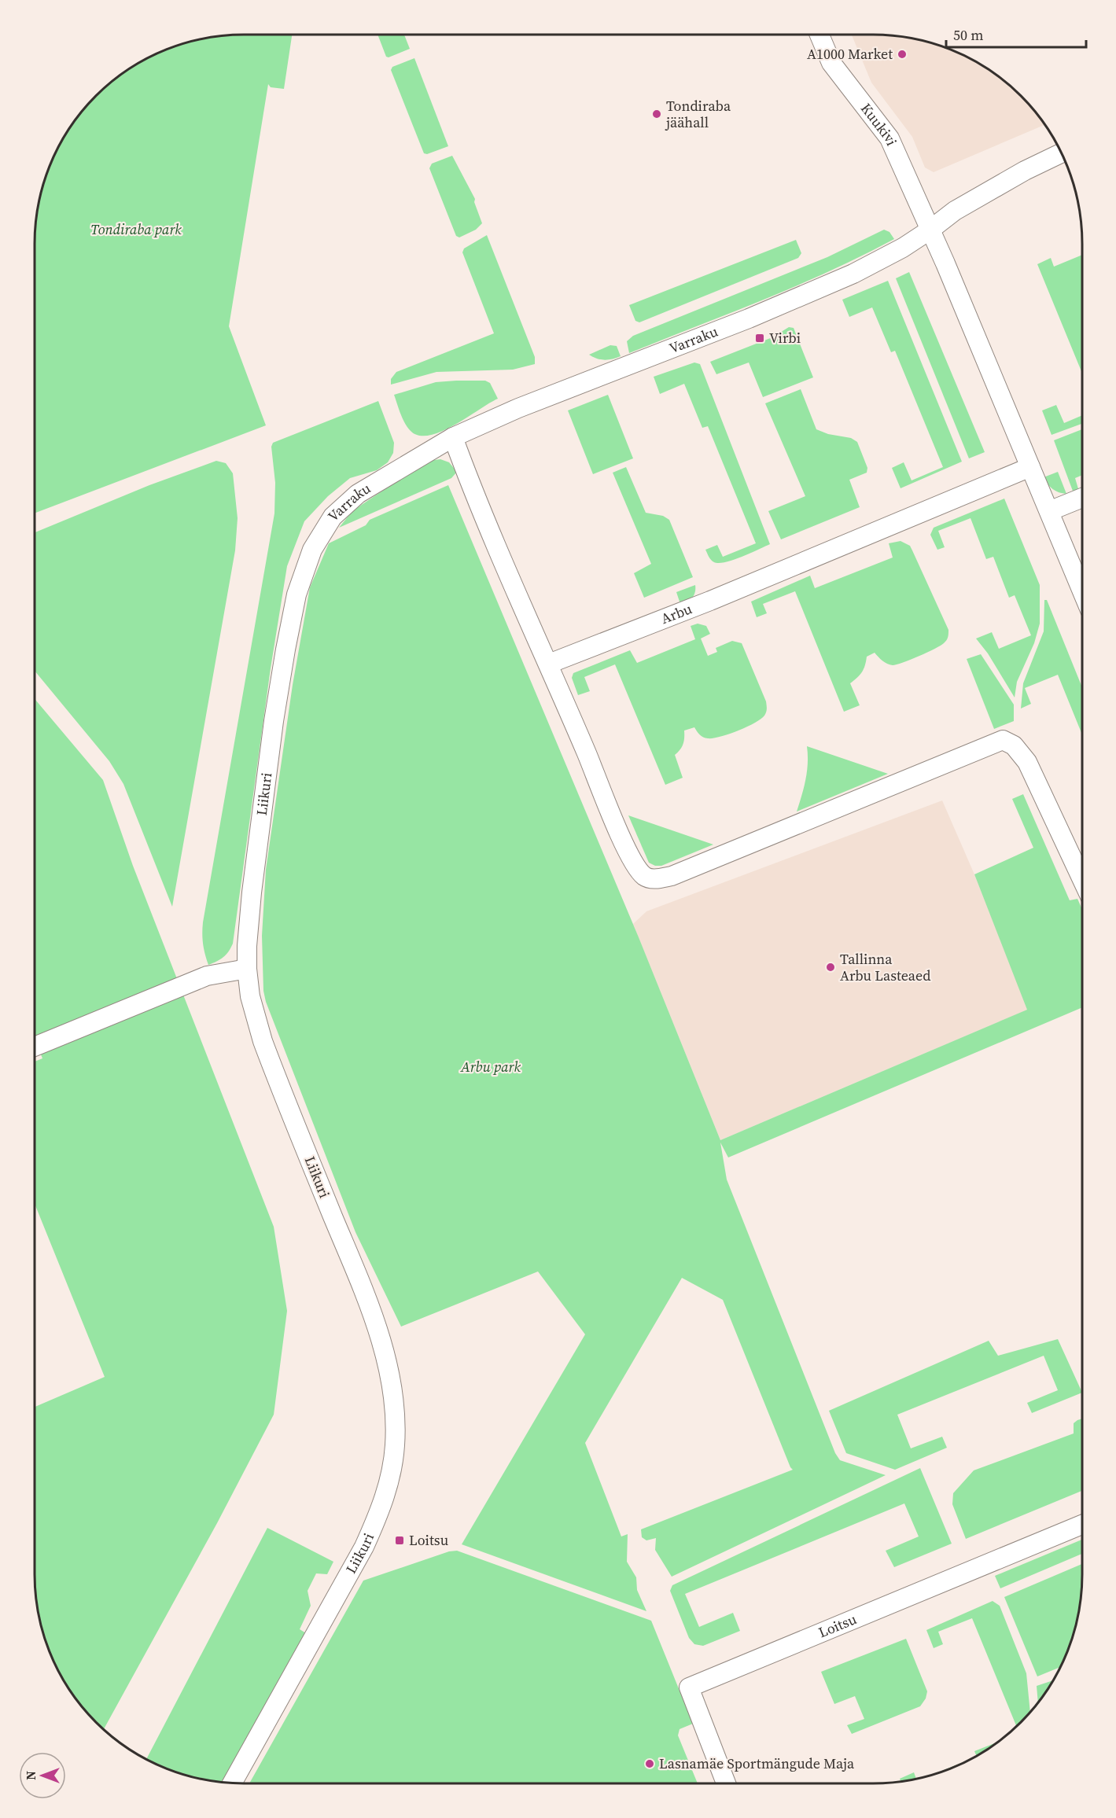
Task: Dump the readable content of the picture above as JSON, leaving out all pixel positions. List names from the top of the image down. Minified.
{"streets":{"street":["Kuukivi","Varraku","Arbu","Liikuri","Loitsu"]},"crossings":[["Kuukivi","Varraku"],["Varraku","Liikuri"]],"parks":["Tondiraba park","Arbu park"],"places":{"other":["A1000 Market","Tondiraba jäähall","Tallinna Arbu Lasteaed","Lasnamäe Sportmängude Maja"],"transit":["Virbi","Loitsu"]},"scale_bar":"50 m","north":"left"}
